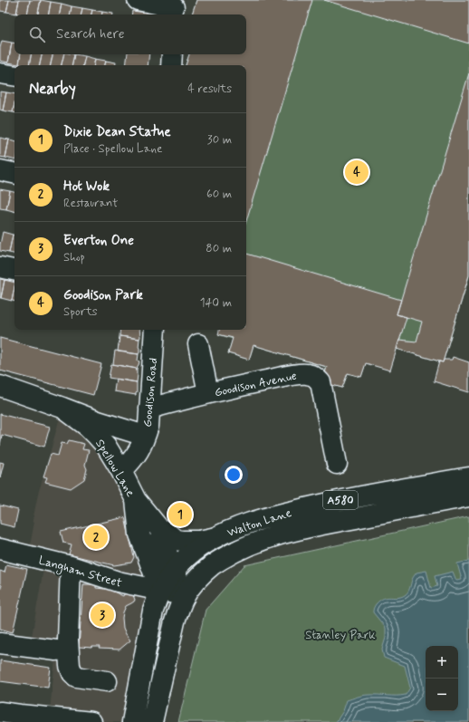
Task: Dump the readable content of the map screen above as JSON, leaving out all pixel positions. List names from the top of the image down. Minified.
{"streets":{"main road":["Goodison Avenue","Goodison Road","Spellow Lane","A580","Walton Lane","Langham Street"]},"crossings":[["Goodison Avenue","Goodison Road"],["Goodison Road","Spellow Lane"],["Spellow Lane","Walton Lane"],["Spellow Lane","Langham Street"],["Walton Lane","Langham Street"]],"parks":["Stanley Park"],"page":{"search":"Search here","heading":["Nearby","4 results"],"list":[{"mark":"1","name":"Dixie Dean Statue","note":"Place · Spellow Lane","value":"30 m"},{"mark":"2","name":"Hot Wok","note":"Restaurant","value":"60 m"},{"mark":"3","name":"Everton One","note":"Shop","value":"80 m"},{"mark":"4","name":"Goodison Park","note":"Sports","value":"140 m"}],"pins":["4","1","2","3"],"map_buttons":["+","−"]}}
